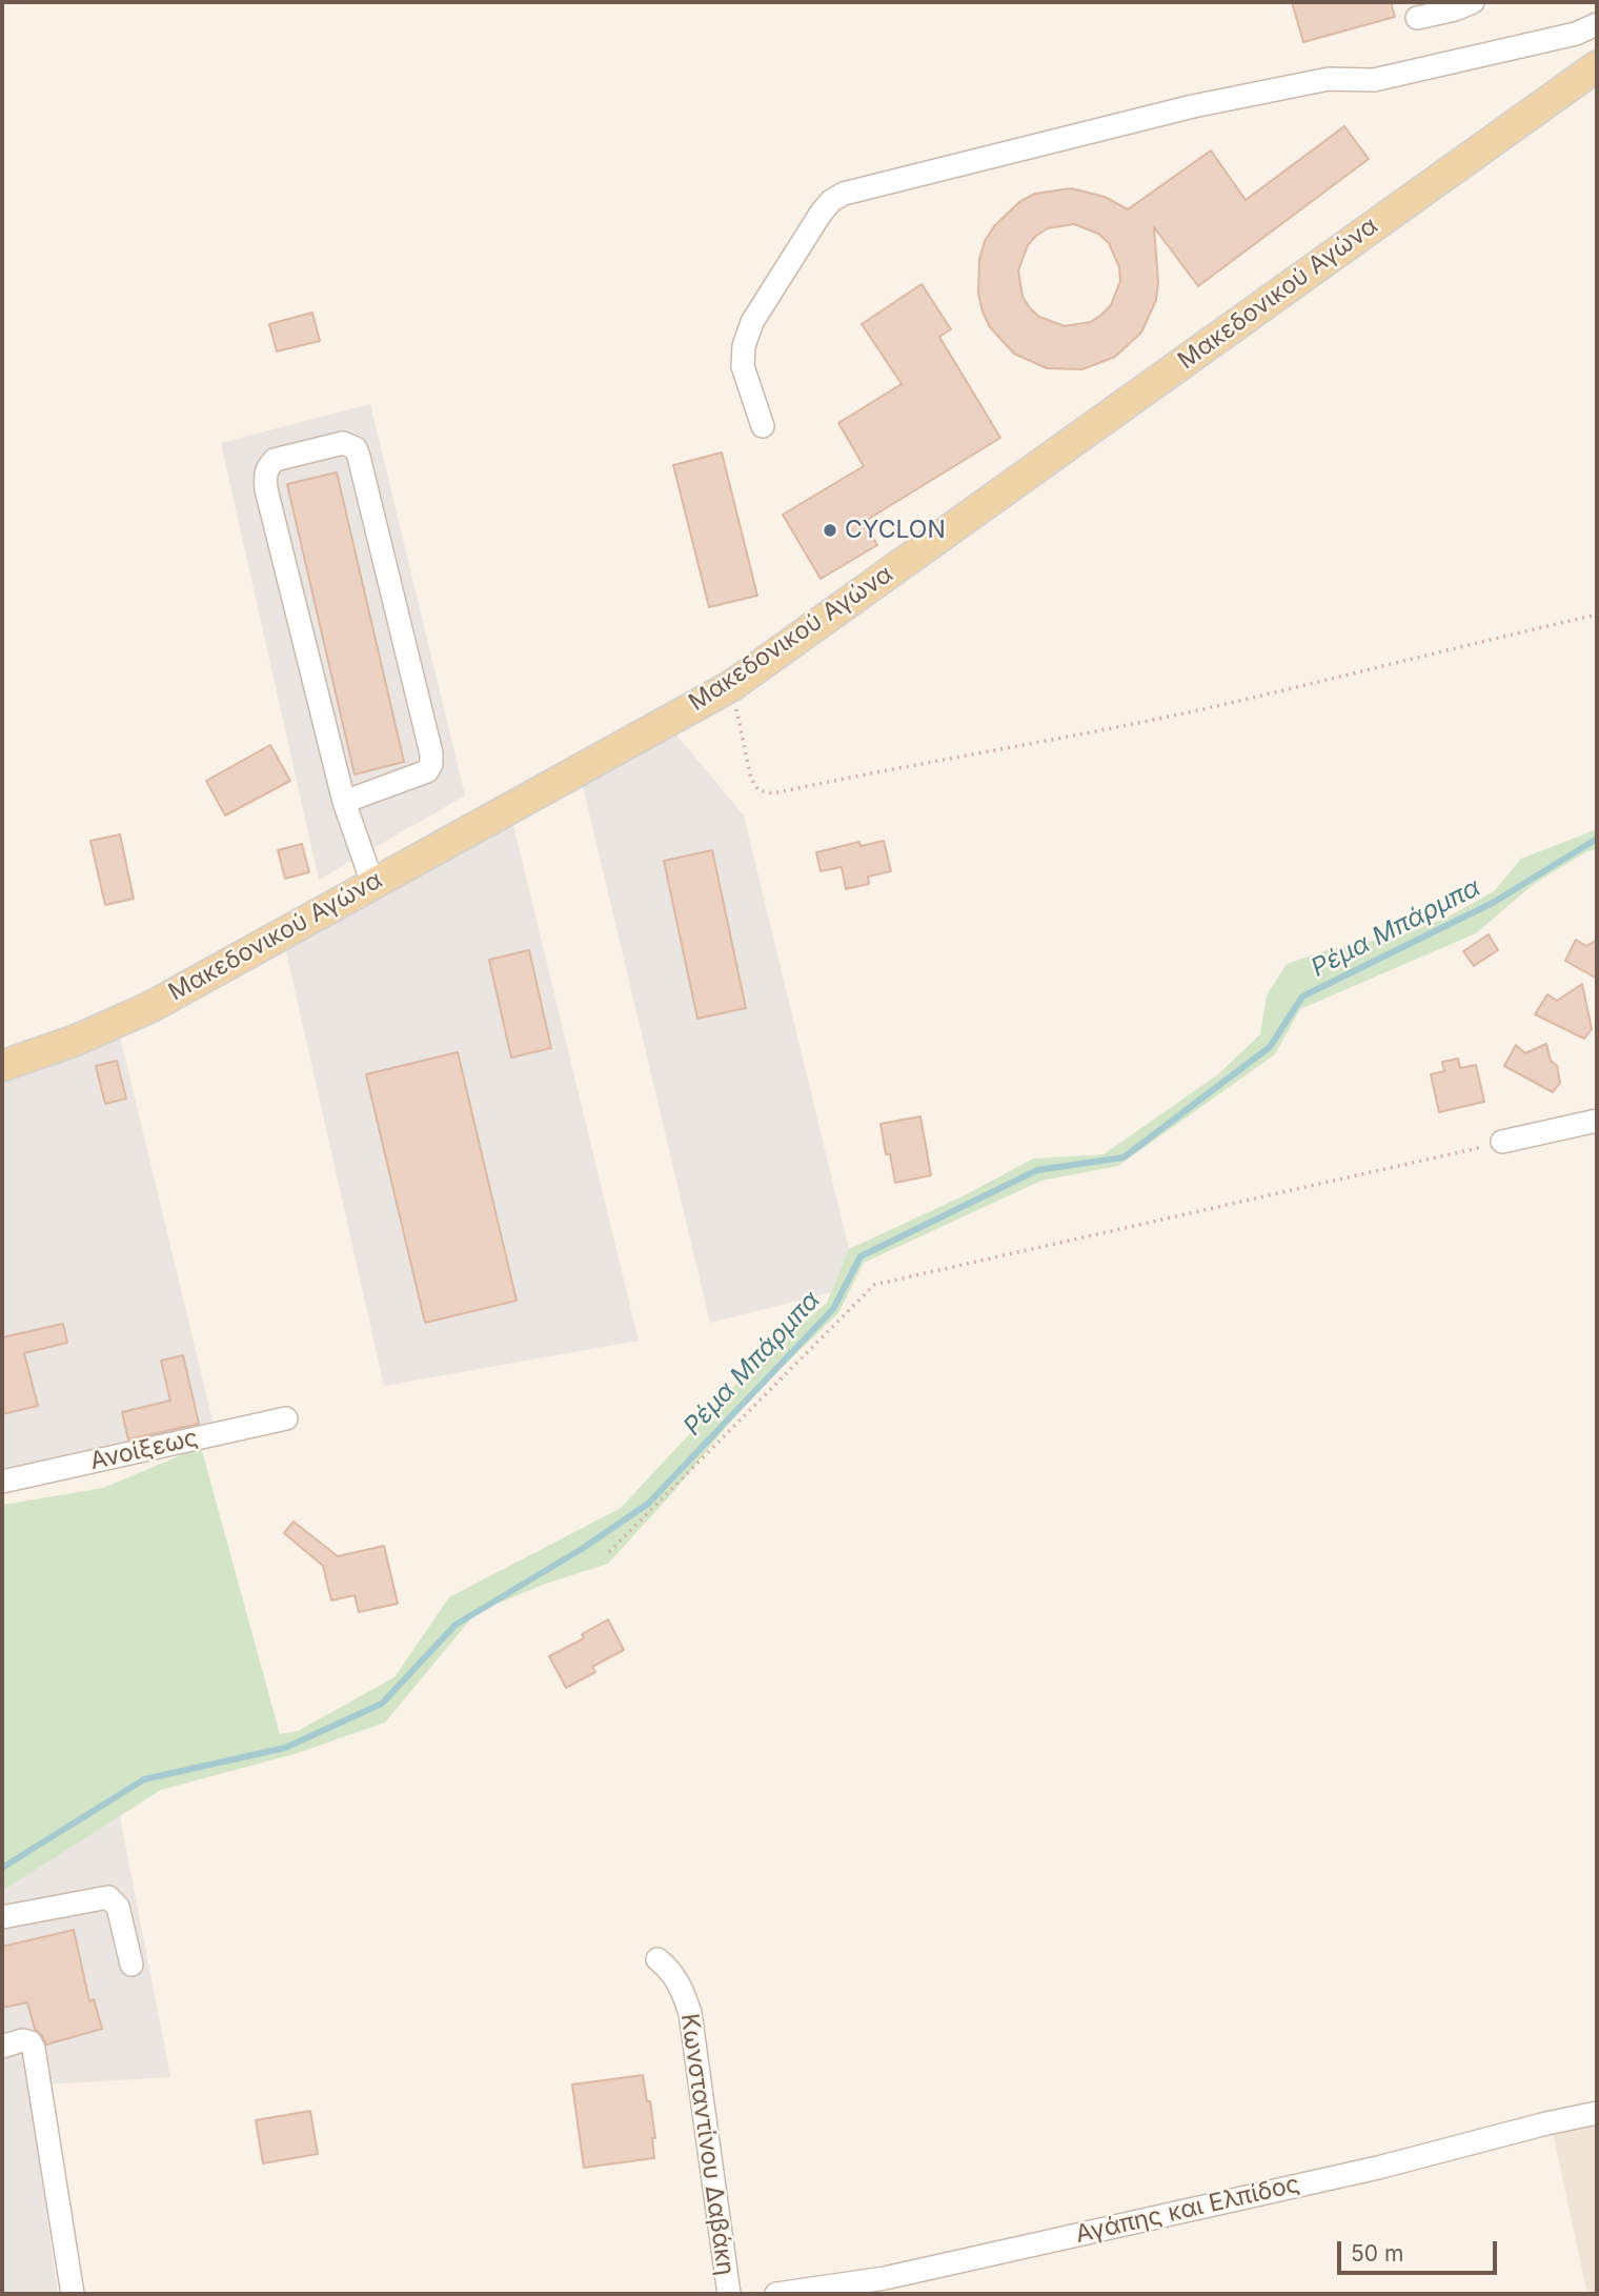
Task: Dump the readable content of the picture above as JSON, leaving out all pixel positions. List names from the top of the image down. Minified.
{"streets":{"main road":["Μακεδονικού Αγώνα"],"street":["Ανοίξεως","Κωνσταντίνου Δαβάκη","Αγάπης και Ελπίδος"]},"water":["Ρέμα Μπάρμπα"],"places":["CYCLON"],"scale_bar":"50 m"}
